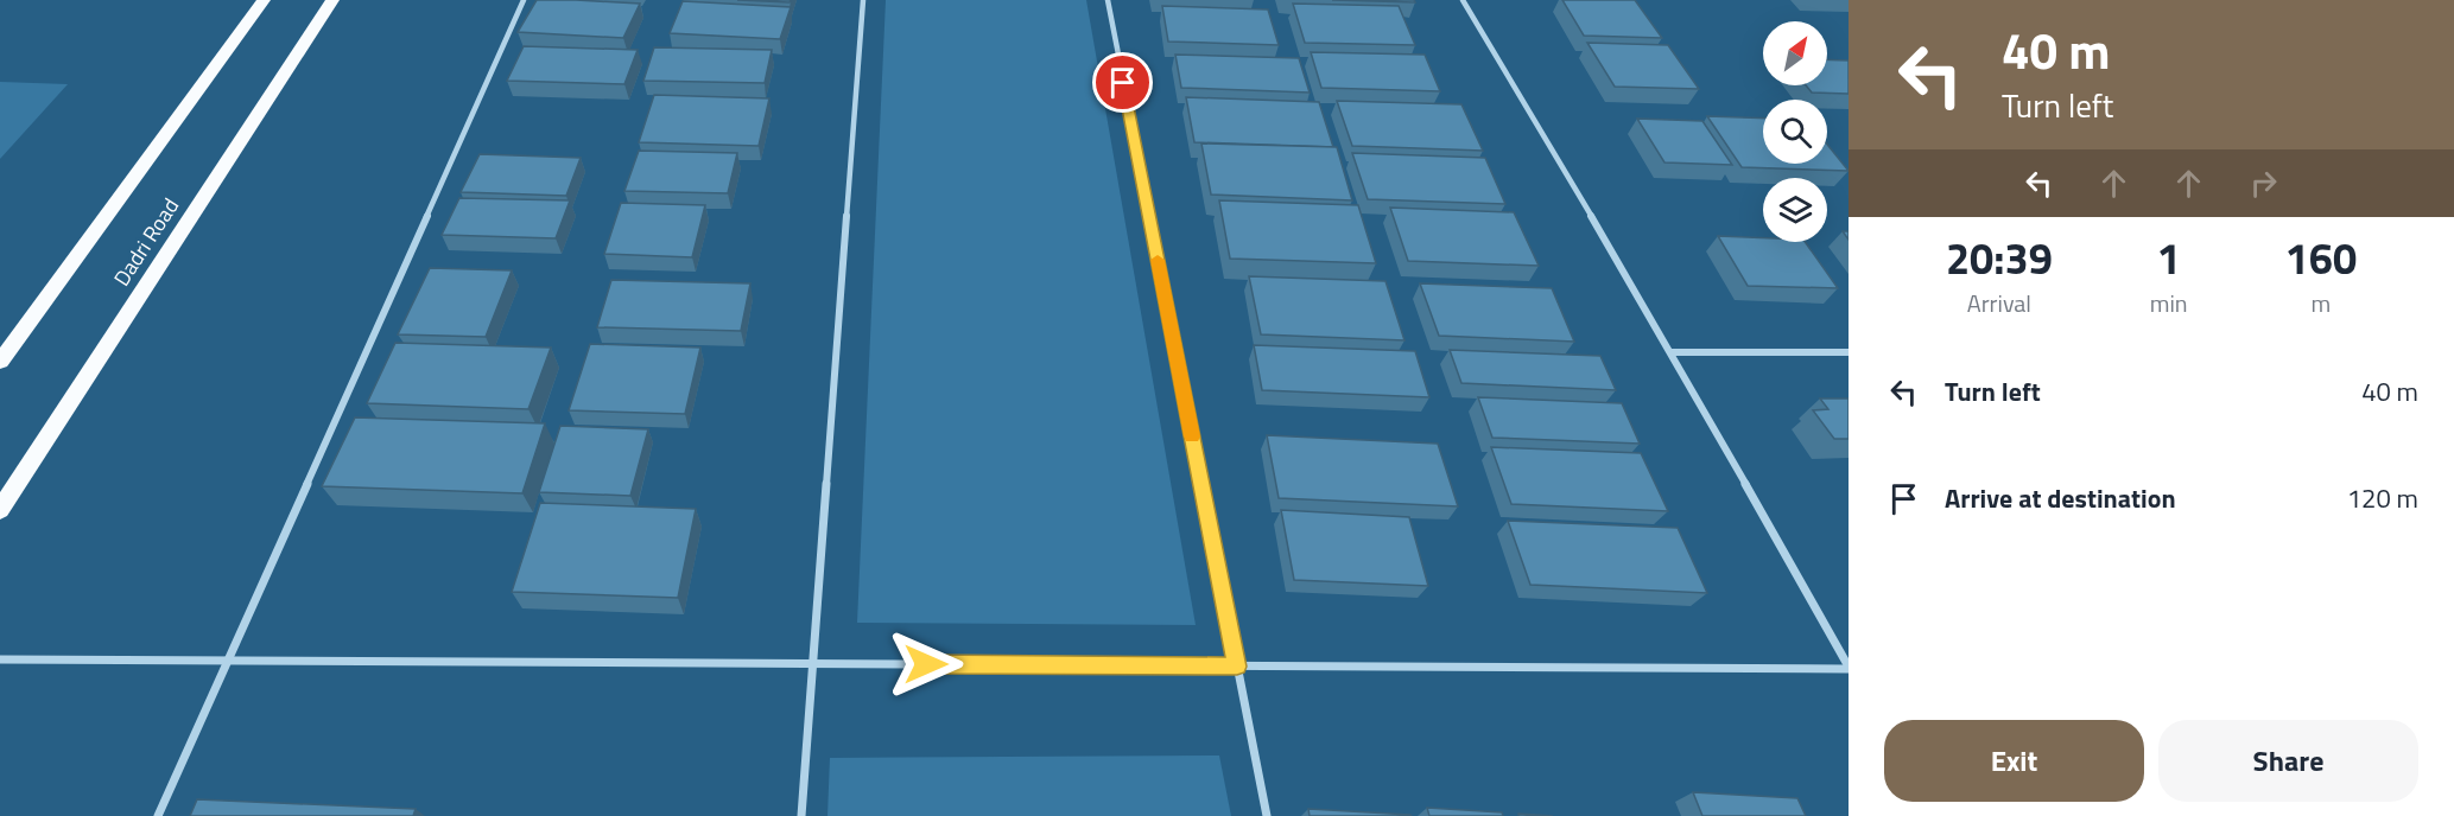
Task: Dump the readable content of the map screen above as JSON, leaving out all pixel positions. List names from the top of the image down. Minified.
{"streets":{"highway":["Dadri Road"]},"north":"top right","page":{"turn":["40 m","Turn left"],"eta":["20:39","Arrival","1","min","160","m"],"list":[{"name":"Turn left","value":"40 m"},{"name":"Arrive at destination","value":"120 m"}],"buttons":["Exit","Share"]}}
